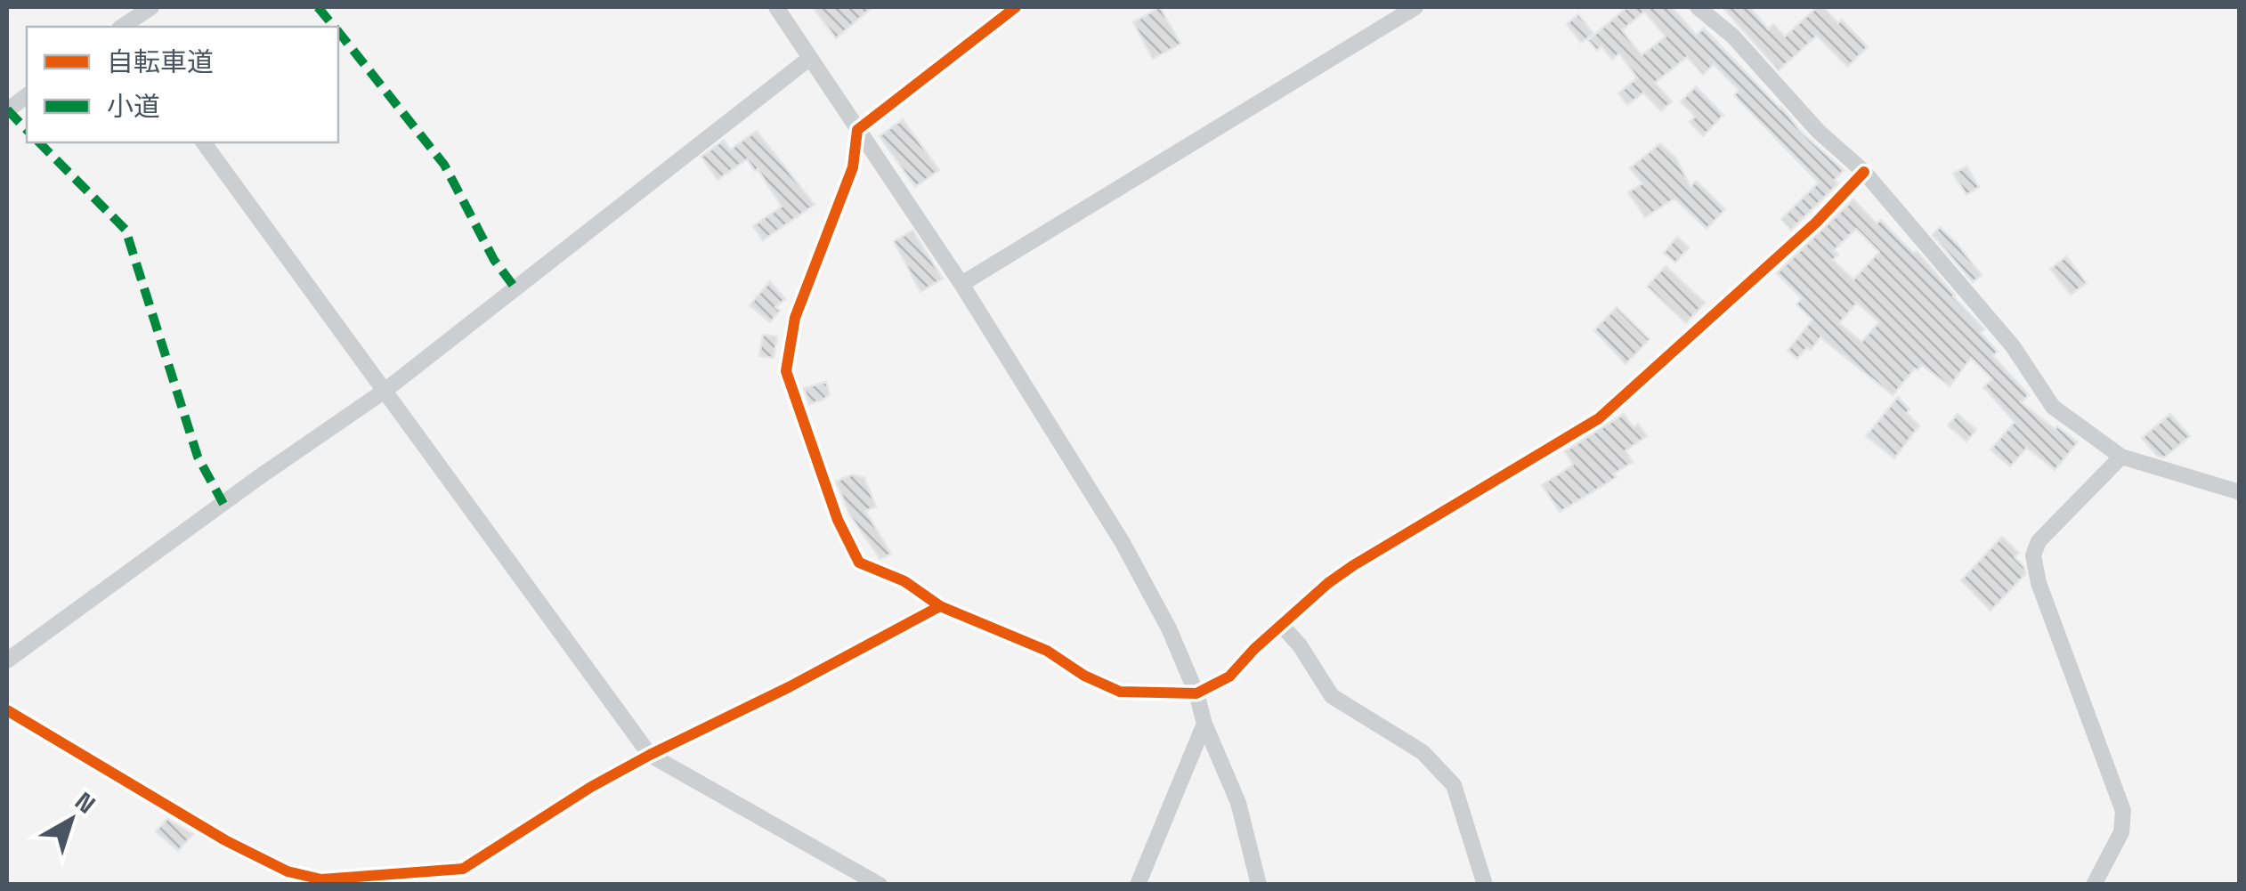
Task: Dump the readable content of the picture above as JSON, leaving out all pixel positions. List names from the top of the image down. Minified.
{"legend":["自転車道","小道"],"north":"top right"}
